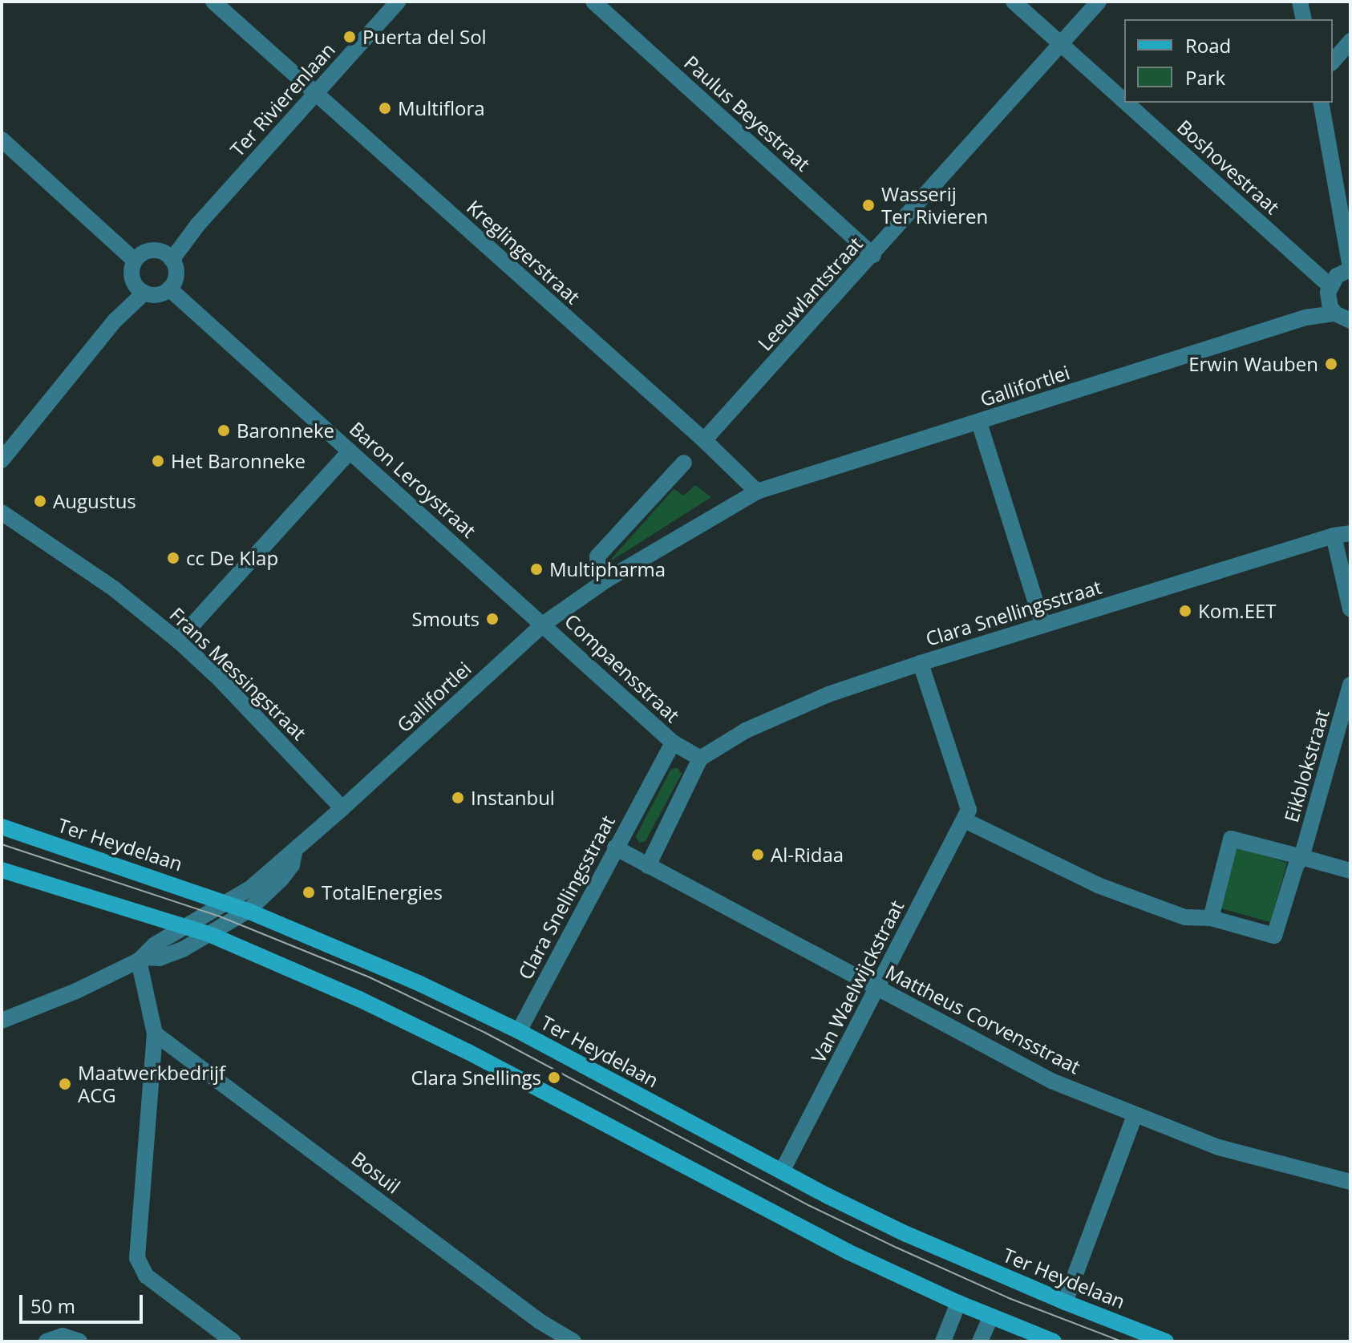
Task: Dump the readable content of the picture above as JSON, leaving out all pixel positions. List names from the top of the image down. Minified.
{"streets":{"street":["Ter Rivierenlaan","Paulus Beyestraat","Boshovestraat","Kreglingerstraat","Leeuwlantstraat","Gallifortlei","Baron Leroystraat","Clara Snellingsstraat","Compaensstraat","Frans Messingstraat","Eikblokstraat","Ter Heydelaan","Van Waelwijckstraat","Mattheus Corvensstraat","Bosuil"]},"crossings":[["Ter Rivierenlaan","Kreglingerstraat"],["Ter Rivierenlaan","Baron Leroystraat"],["Paulus Beyestraat","Leeuwlantstraat"],["Boshovestraat","Leeuwlantstraat"],["Boshovestraat","Gallifortlei"],["Kreglingerstraat","Leeuwlantstraat"],["Gallifortlei","Baron Leroystraat"],["Gallifortlei","Compaensstraat"],["Gallifortlei","Frans Messingstraat"],["Gallifortlei","Ter Heydelaan"],["Baron Leroystraat","Compaensstraat"],["Clara Snellingsstraat","Compaensstraat"],["Clara Snellingsstraat","Ter Heydelaan"],["Clara Snellingsstraat","Mattheus Corvensstraat"],["Ter Heydelaan","Van Waelwijckstraat"],["Van Waelwijckstraat","Mattheus Corvensstraat"]],"places":["Puerta del Sol","Multiflora","Wasserij Ter Rivieren","Erwin Wauben","Baronneke","Het Baronneke","Augustus","cc De Klap","Multipharma","Kom.EET","Smouts","Instanbul","Al-Ridaa","TotalEnergies","Clara Snellings","Maatwerkbedrijf ACG"],"legend":["Road","Park"],"scale_bar":"50 m"}
